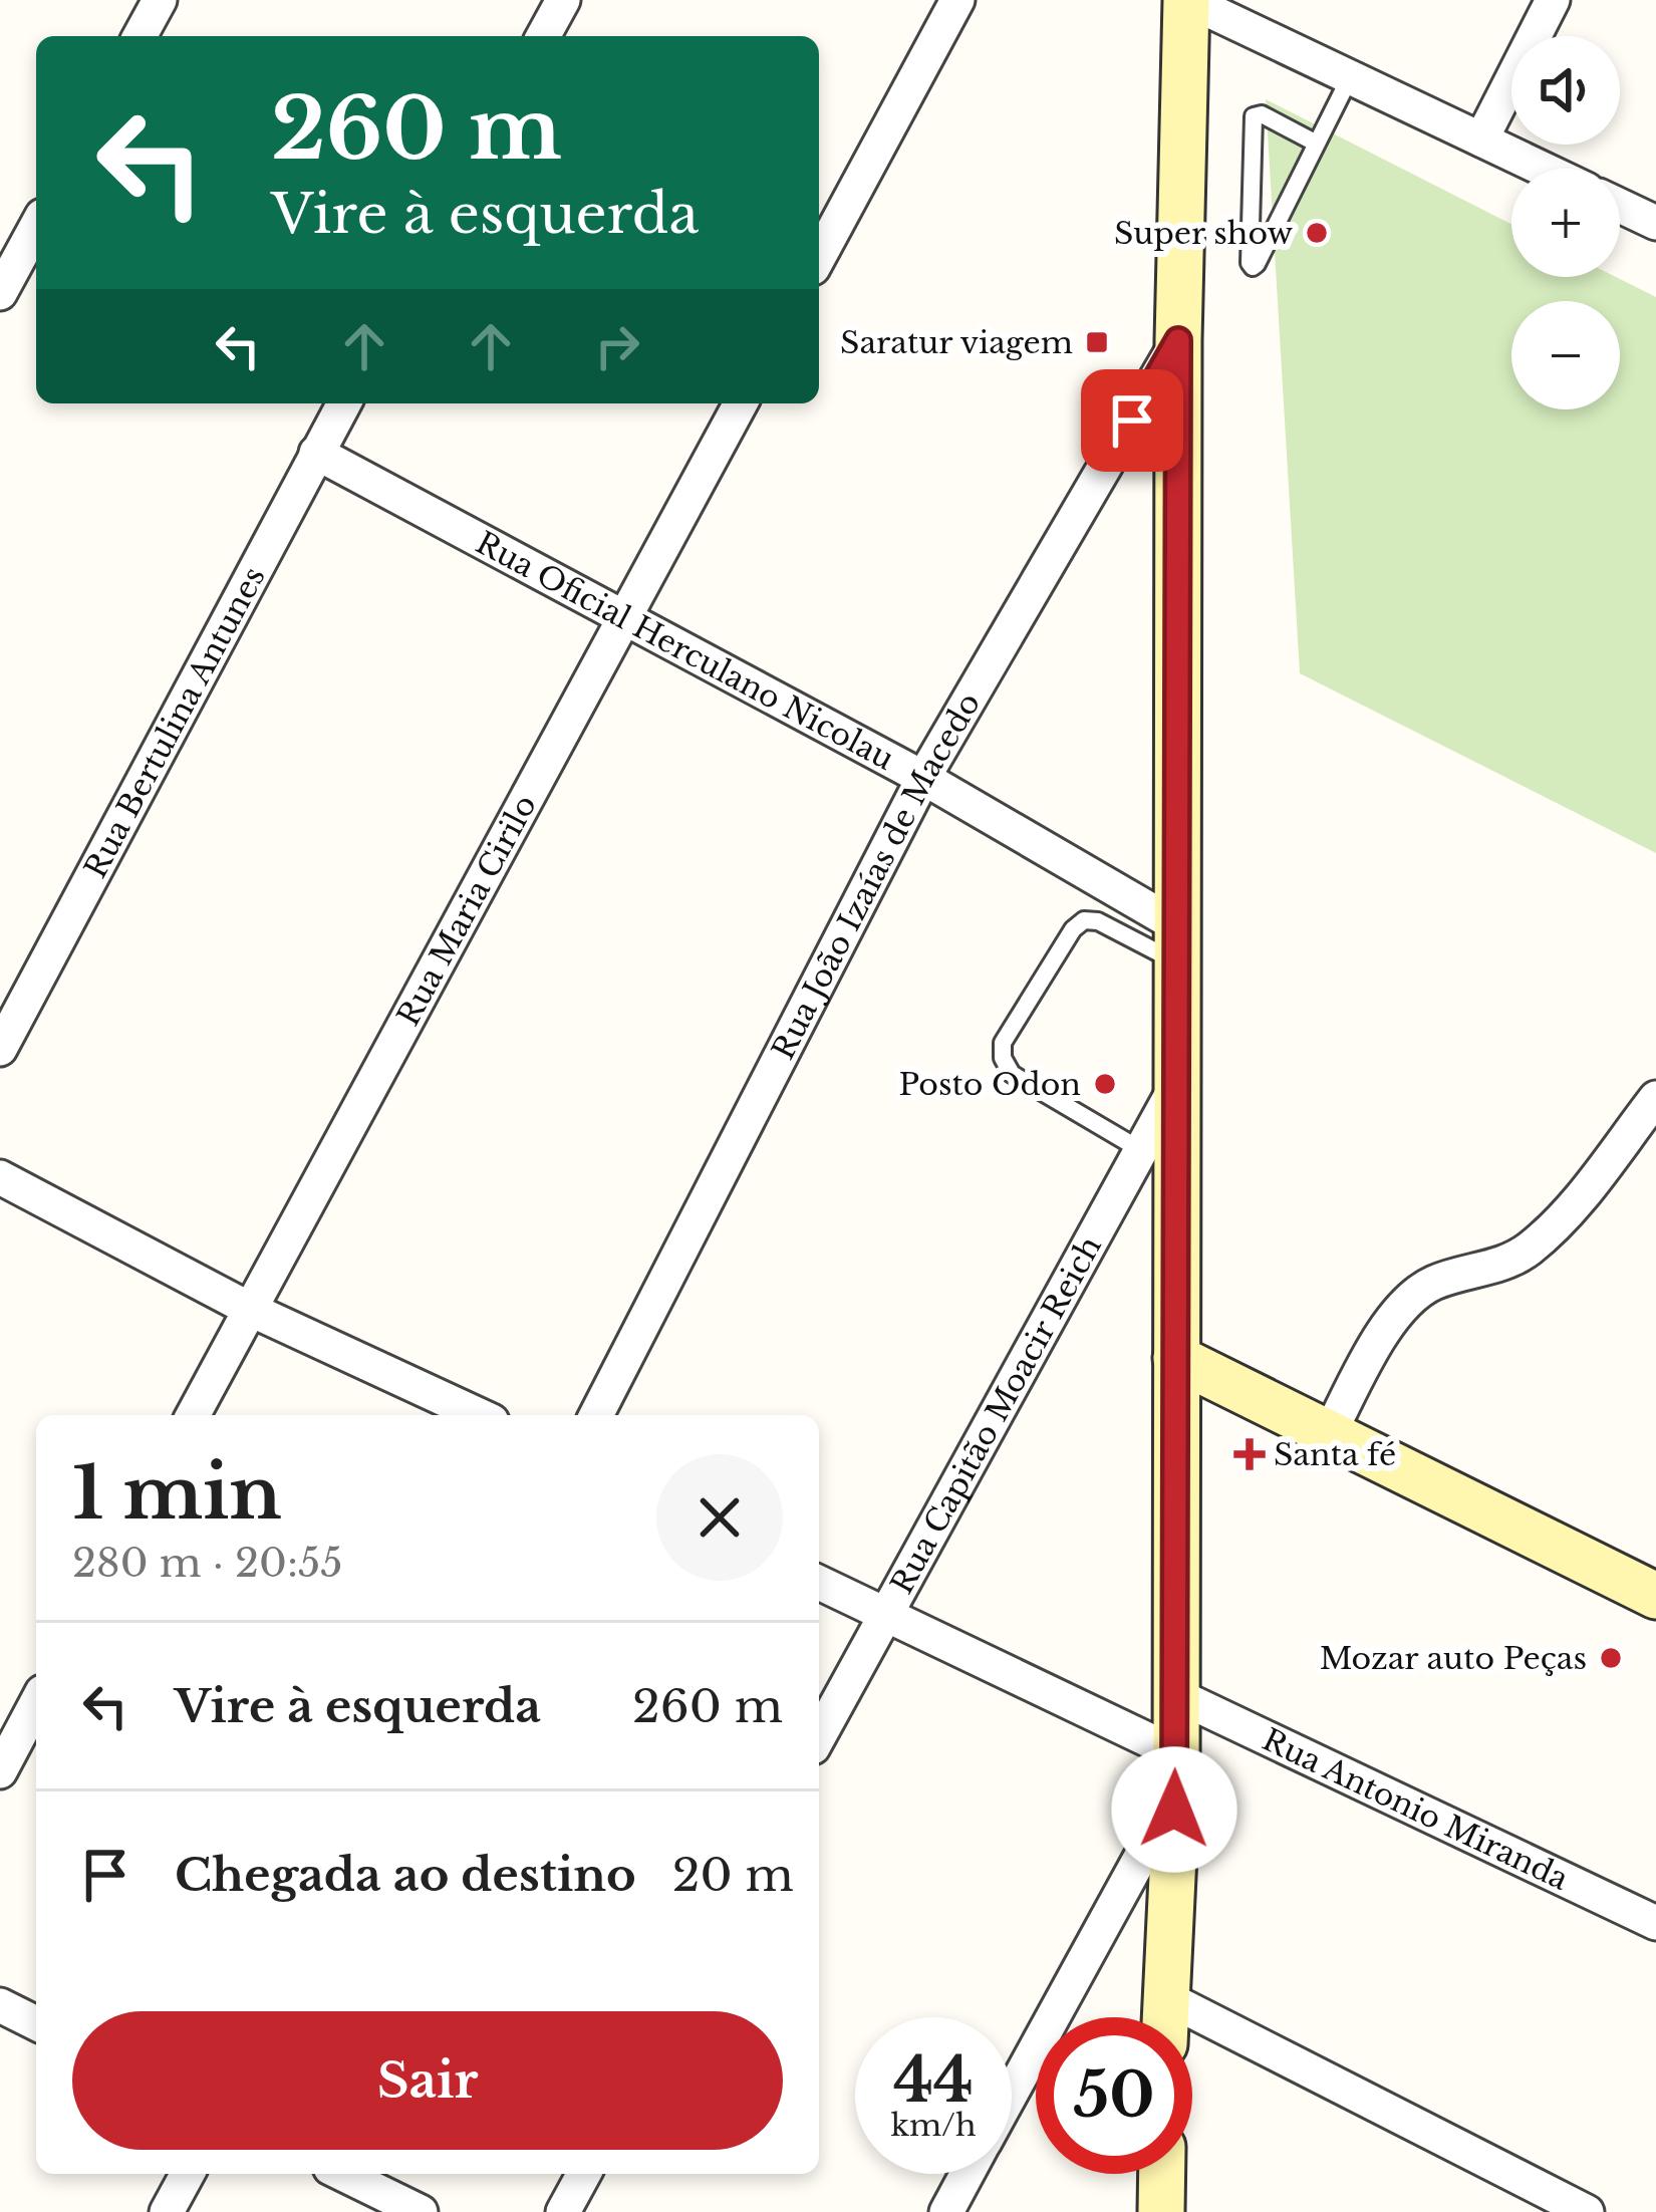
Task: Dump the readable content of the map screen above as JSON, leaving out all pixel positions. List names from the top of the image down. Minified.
{"streets":{"street":["Rua Oficial Herculano Nicolau","Rua Bertulina Antunes","Rua João Izaías de Macedo","Rua Maria Cirilo","Rua Capitão Moacir Reich","Rua Antonio Miranda"]},"crossings":[["Rua Oficial Herculano Nicolau","Rua Bertulina Antunes"],["Rua Oficial Herculano Nicolau","Rua João Izaías de Macedo"],["Rua Oficial Herculano Nicolau","Rua Maria Cirilo"]],"places":{"other":["Super show","Posto Odon","Mozar auto Peças"],"transit":["Saratur viagem"],"health":["Santa fé"]},"page":{"map_buttons":["+","−"],"turn":["260 m","Vire à esquerda"],"heading":["1 min","280 m · 20:55"],"list":[{"name":"Vire à esquerda","value":"260 m"},{"name":"Chegada ao destino","value":"20 m"}],"buttons":"Sair","speed":"44 km/h","limit":"50"}}
